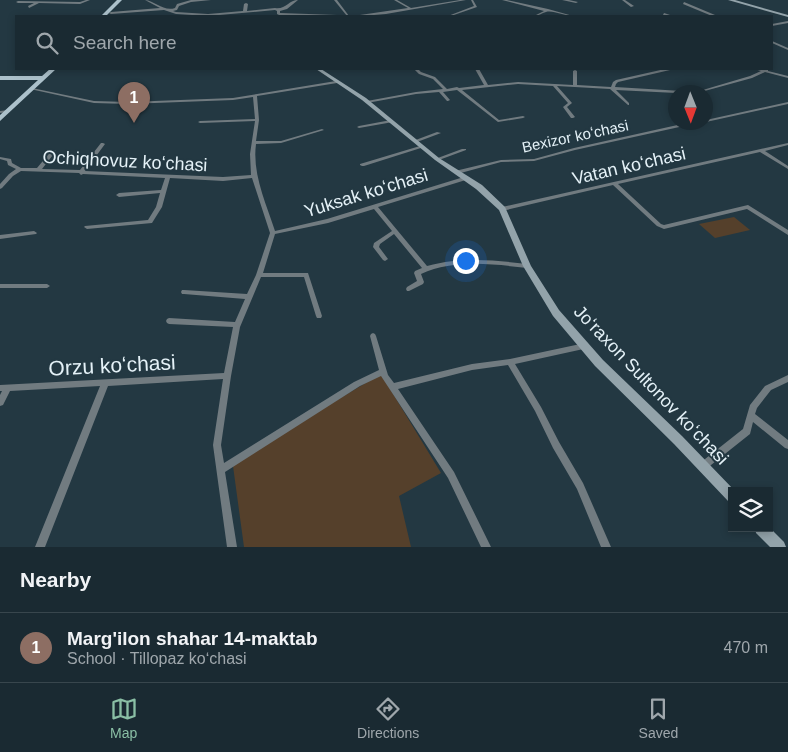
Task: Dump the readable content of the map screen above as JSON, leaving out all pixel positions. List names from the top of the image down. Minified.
{"streets":{"street":["Bexizor koʻchasi","Ochiqhovuz koʻchasi","Vatan koʻchasi","Yuksak koʻchasi","Orzu koʻchasi","Joʻraxon Sultonov koʻchasi"]},"crossings":[["Bexizor koʻchasi","Joʻraxon Sultonov koʻchasi"],["Vatan koʻchasi","Joʻraxon Sultonov koʻchasi"],["Yuksak koʻchasi","Joʻraxon Sultonov koʻchasi"]],"north":"bottom","page":{"search":"Search here","pins":"1","heading":"Nearby","list":[{"mark":"1","name":"Marg'ilon shahar 14-maktab","note":"School · Tillopaz koʻchasi","value":"470 m"}],"nav":["Map","Directions","Saved"]}}
